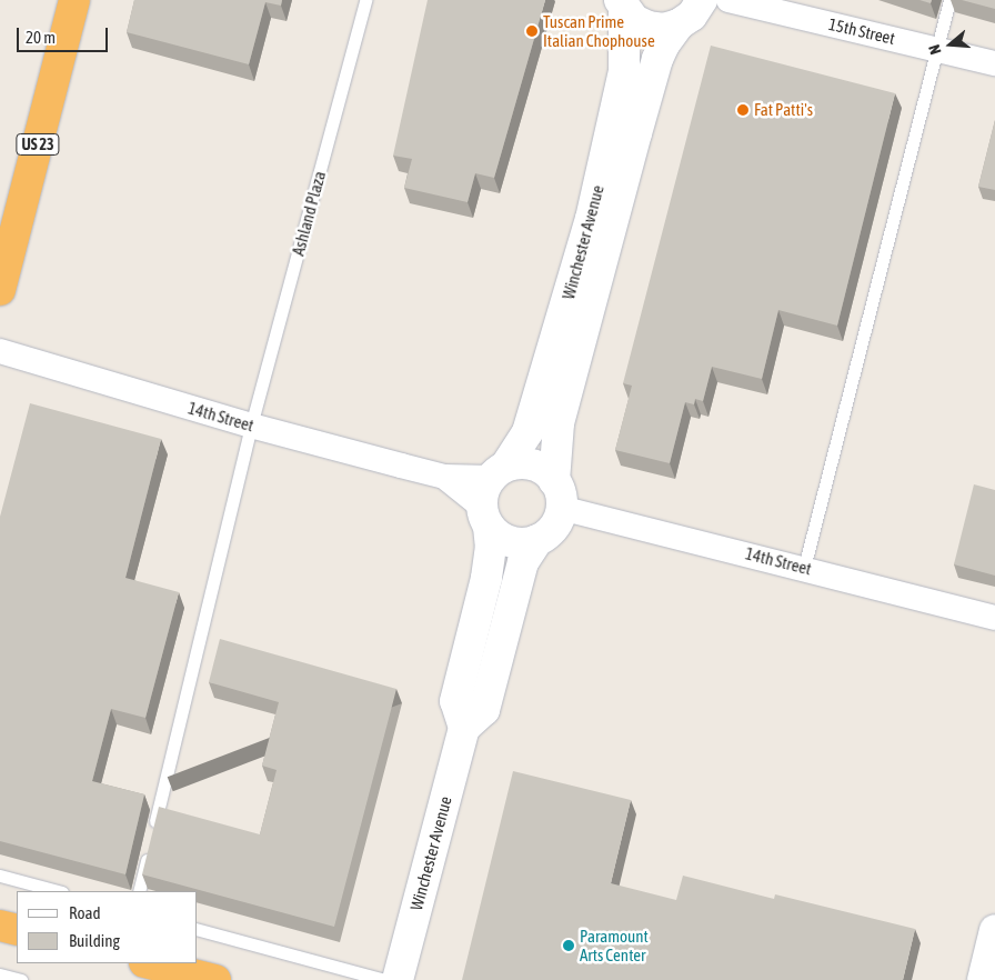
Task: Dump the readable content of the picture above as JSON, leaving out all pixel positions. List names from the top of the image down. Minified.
{"streets":{"highway":["US 23"],"main road":["Winchester Avenue"],"street":["15th Street","14th Street"],"lane":["Ashland Plaza"]},"crossings":[["Ashland Plaza","14th Street"],["Winchester Avenue","14th Street"]],"places":["Tuscan Prime Italian Chophouse","Fat Patti's","Paramount Arts Center"],"legend":["Road","Building"],"scale_bar":"20 m","north":"left"}
